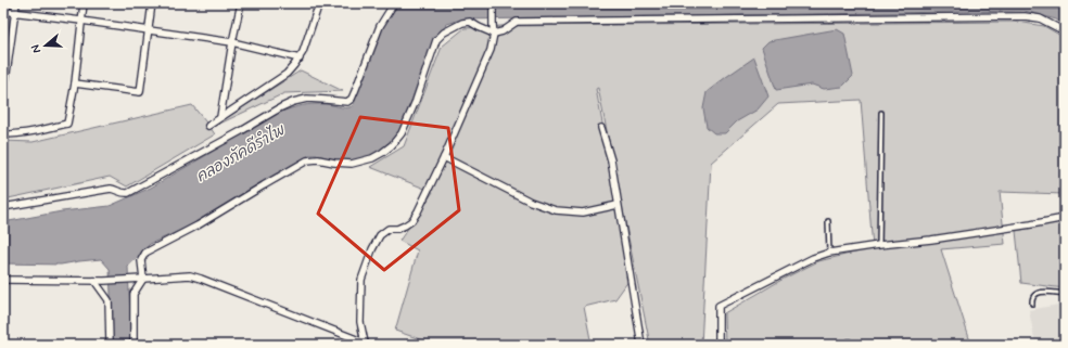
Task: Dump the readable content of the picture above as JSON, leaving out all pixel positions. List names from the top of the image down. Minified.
{"water":["คลองภัคดีรำไพ"],"north":"left"}
